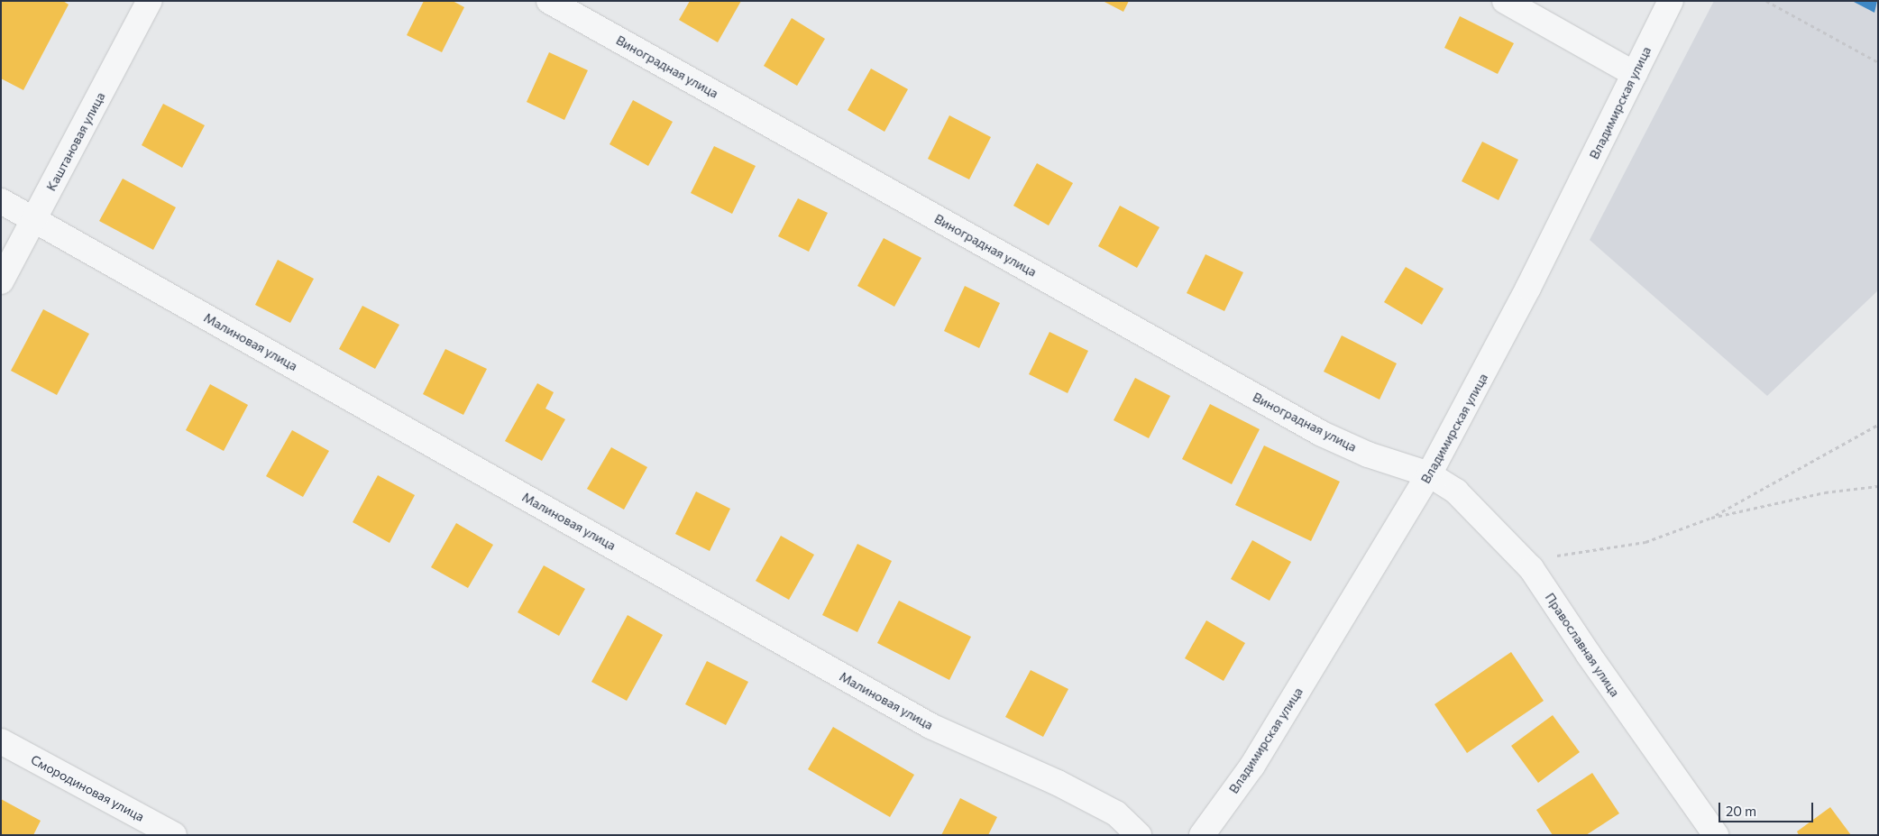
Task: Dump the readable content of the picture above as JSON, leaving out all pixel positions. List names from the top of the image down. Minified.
{"streets":{"street":["Виноградная улица","Владимирская улица","Каштановая улица","Малиновая улица","Православная улица","Смородиновая улица"]},"crossings":[["Виноградная улица","Владимирская улица"],["Виноградная улица","Православная улица"],["Владимирская улица","Православная улица"],["Каштановая улица","Малиновая улица"]],"scale_bar":"20 m"}
